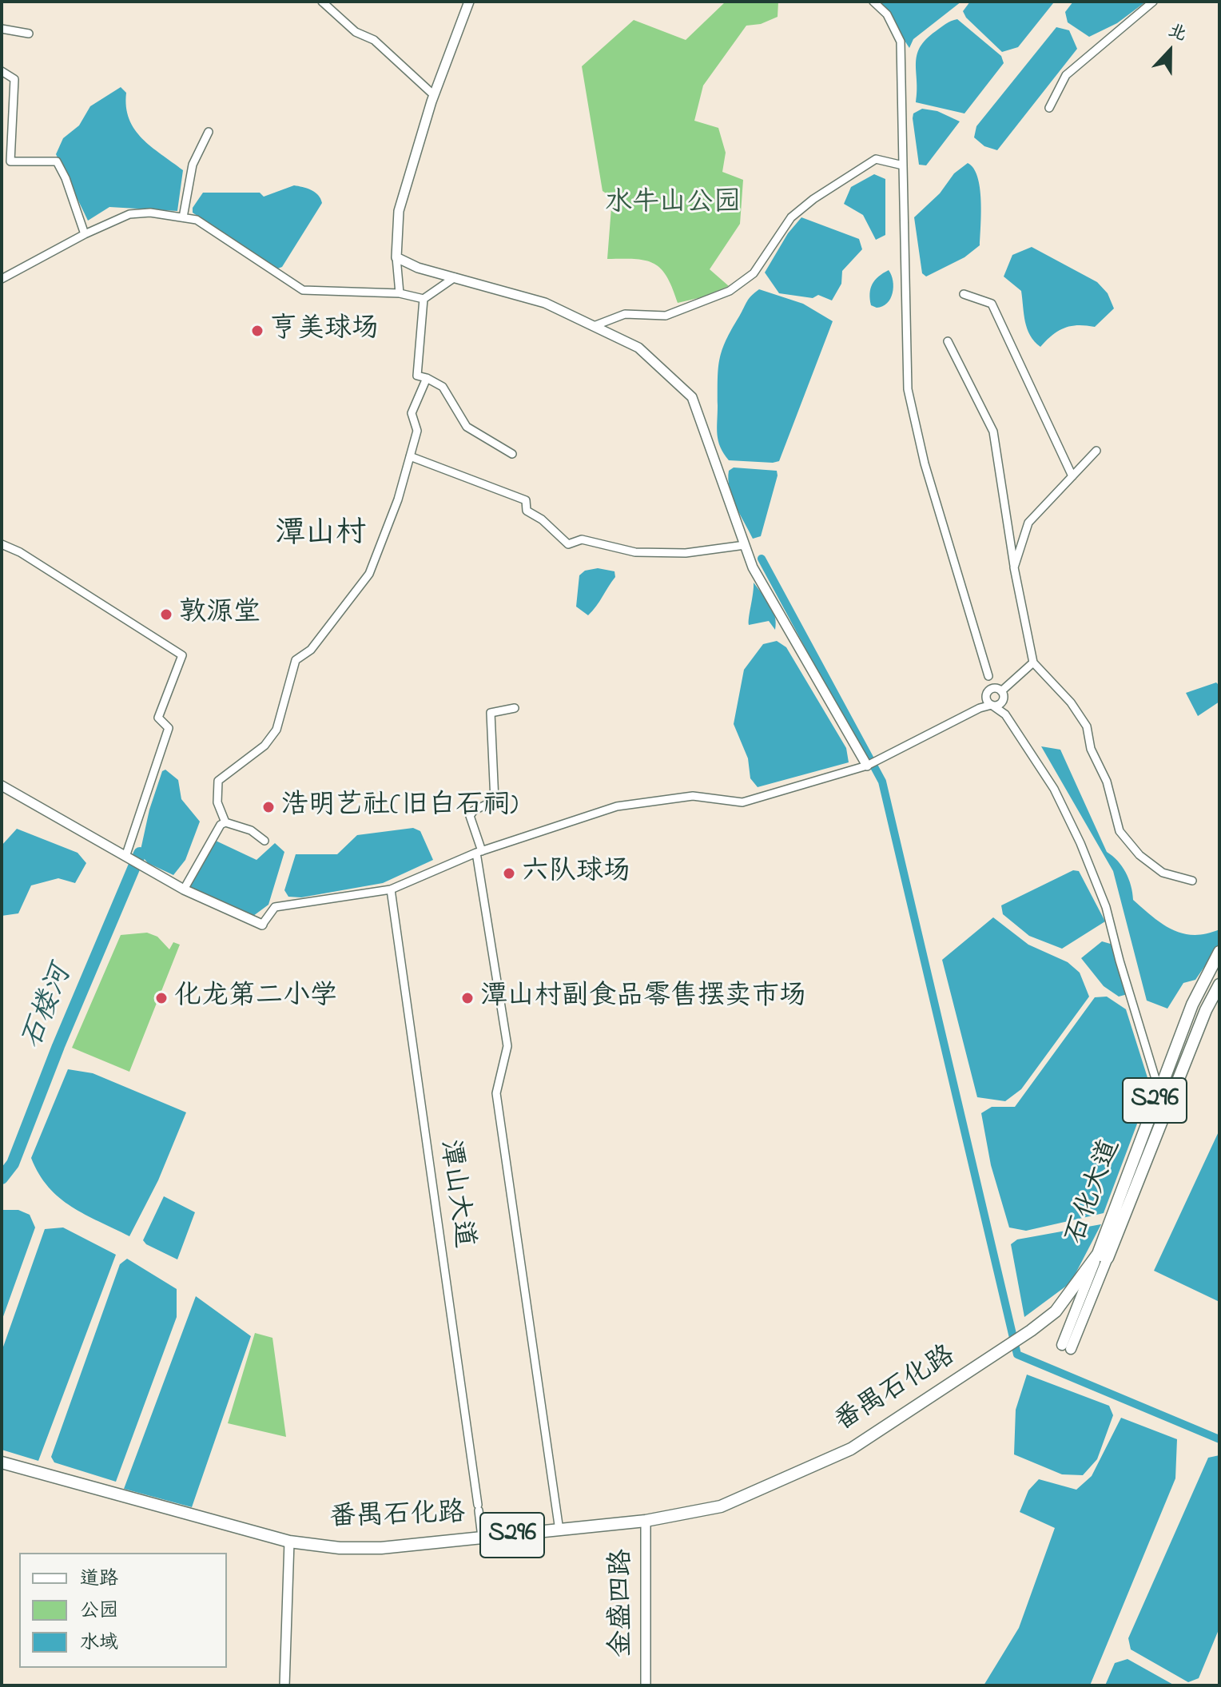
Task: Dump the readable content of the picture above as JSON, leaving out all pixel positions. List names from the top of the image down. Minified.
{"streets":{"main road":["S296","石化大道","番禺石化路"],"street":["潭山大道","金盛四路"]},"crossings":[["石化大道","番禺石化路"],["潭山大道","番禺石化路"],["番禺石化路","金盛四路"]],"districts":["潭山村"],"water":["石楼河"],"parks":["水牛山公园"],"places":["亨美球场","敦源堂","浩明艺社(旧白石祠)","六队球场","化龙第二小学","潭山村副食品零售摆卖市场"],"legend":["道路","公园","水域"],"north":"top"}
